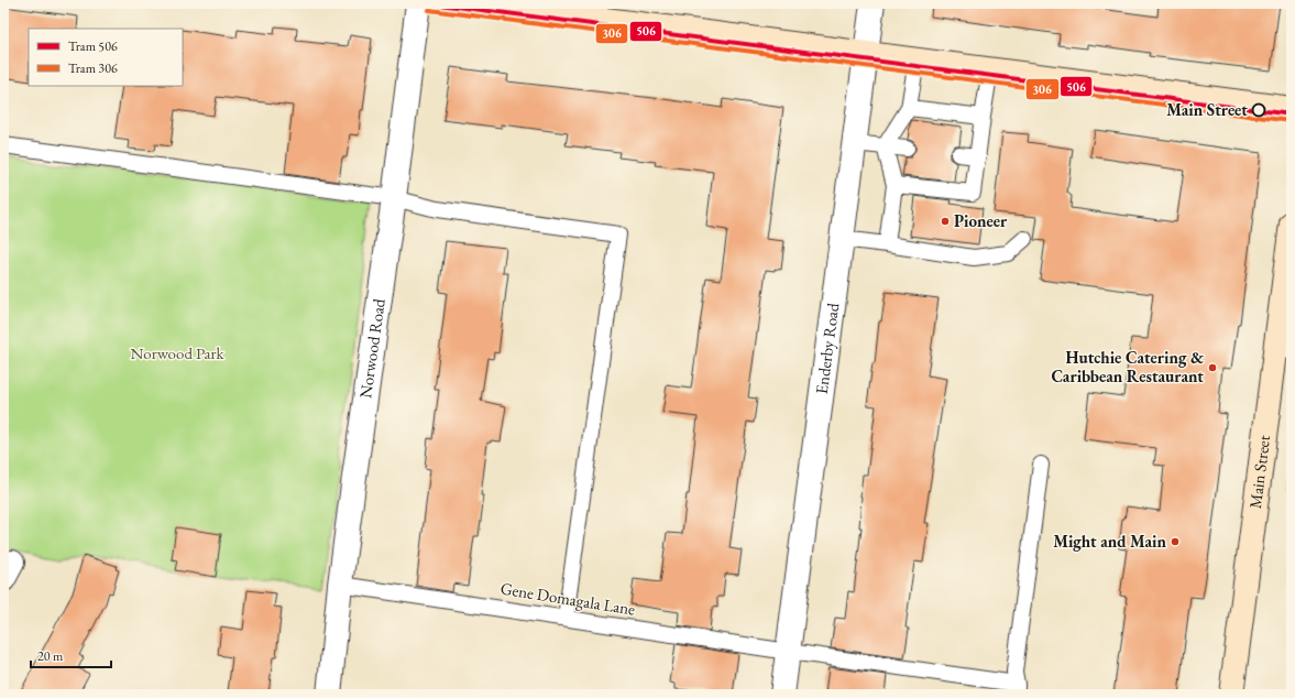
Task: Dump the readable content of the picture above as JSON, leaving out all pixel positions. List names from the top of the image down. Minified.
{"streets":{"main road":["Main Street"],"street":["Norwood Road","Enderby Road"],"lane":["Gene Domagala Lane"]},"crossings":[["Norwood Road","Gene Domagala Lane"],["Enderby Road","Gene Domagala Lane"]],"parks":["Norwood Park"],"places":["Main Street","Pioneer","Hutchie Catering & Caribbean Restaurant","Might and Main"],"lines":["tram line 506","tram line 306"],"legend":["Tram 506","Tram 306"],"scale_bar":"20 m"}
